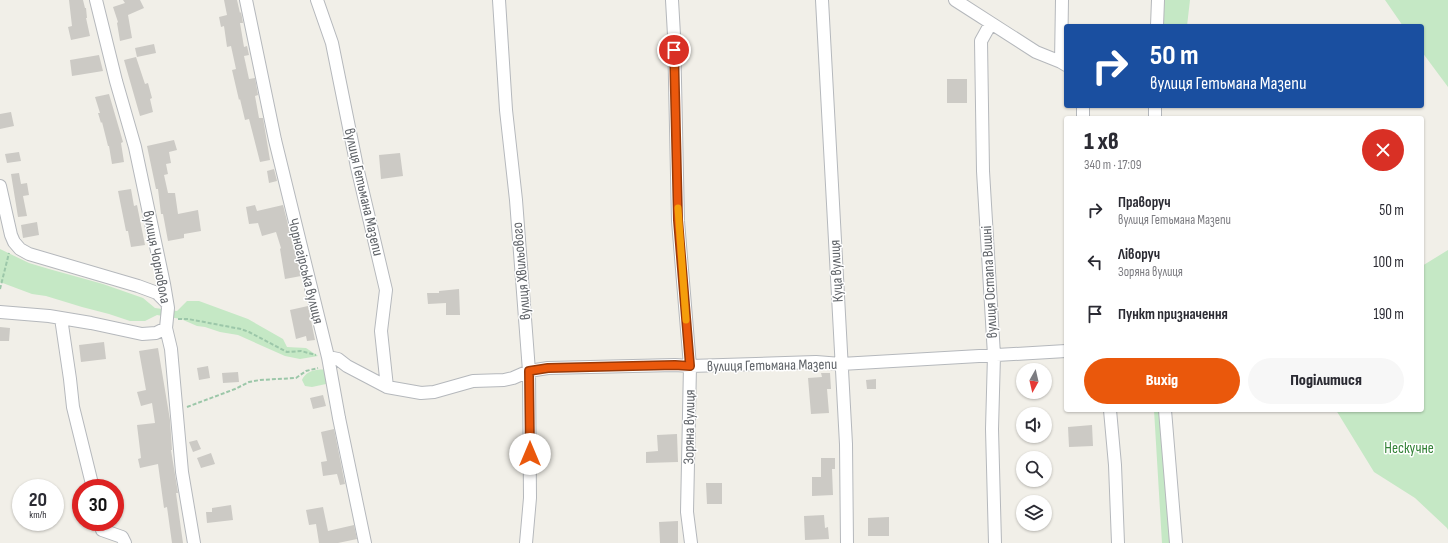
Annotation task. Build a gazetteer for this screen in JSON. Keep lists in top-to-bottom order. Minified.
{"streets":{"street":["вулиця Гетьмана Мазепи","вулиця Чорновола","Чорногірська вулиця","вулиця Хвильового","Куца вулиця","вулиця Остапа Вишні","Зоряна вулиця"]},"crossings":[["вулиця Гетьмана Мазепи","Чорногірська вулиця"],["вулиця Гетьмана Мазепи","вулиця Хвильового"],["вулиця Гетьмана Мазепи","Куца вулиця"],["вулиця Гетьмана Мазепи","вулиця Остапа Вишні"],["вулиця Гетьмана Мазепи","Зоряна вулиця"]],"parks":["Нескучне"],"north":"bottom","page":{"turn":["50 m","вулиця Гетьмана Мазепи"],"heading":["1 хв","340 m · 17:09"],"list":[{"name":"Праворуч","note":"вулиця Гетьмана Мазепи","value":"50 m"},{"name":"Ліворуч","note":"Зоряна вулиця","value":"100 m"},{"name":"Пункт призначення","value":"190 m"}],"buttons":["Вихід","Поділитися"],"speed":"20 km/h","limit":"30"}}
